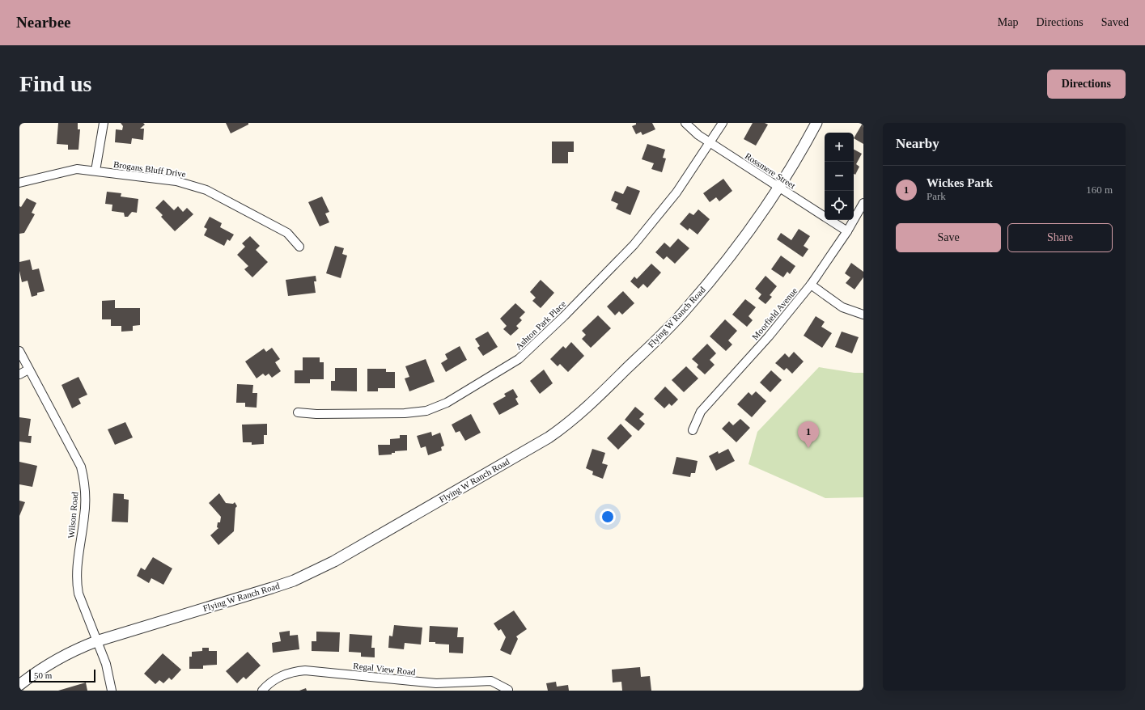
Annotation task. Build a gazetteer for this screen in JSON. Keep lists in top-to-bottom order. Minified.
{"streets":{"street":["Brogans Bluff Drive","Rossmere Street","Moorfield Avenue","Flying W Ranch Road","Ashton Park Place","Wilson Road","Regal View Road"]},"crossings":[["Rossmere Street","Moorfield Avenue"],["Rossmere Street","Flying W Ranch Road"],["Rossmere Street","Ashton Park Place"],["Flying W Ranch Road","Wilson Road"]],"scale_bar":"50 m","page":{"header":"Nearbee","nav":["Map","Directions","Saved"],"buttons":["Directions",["Save","Share"]],"title":"Find us","heading":"Nearby","map_buttons":["+","−"],"list":[{"mark":"1","name":"Wickes Park","note":"Park","value":"160 m"}],"pins":"1","scale":"50 m"}}
